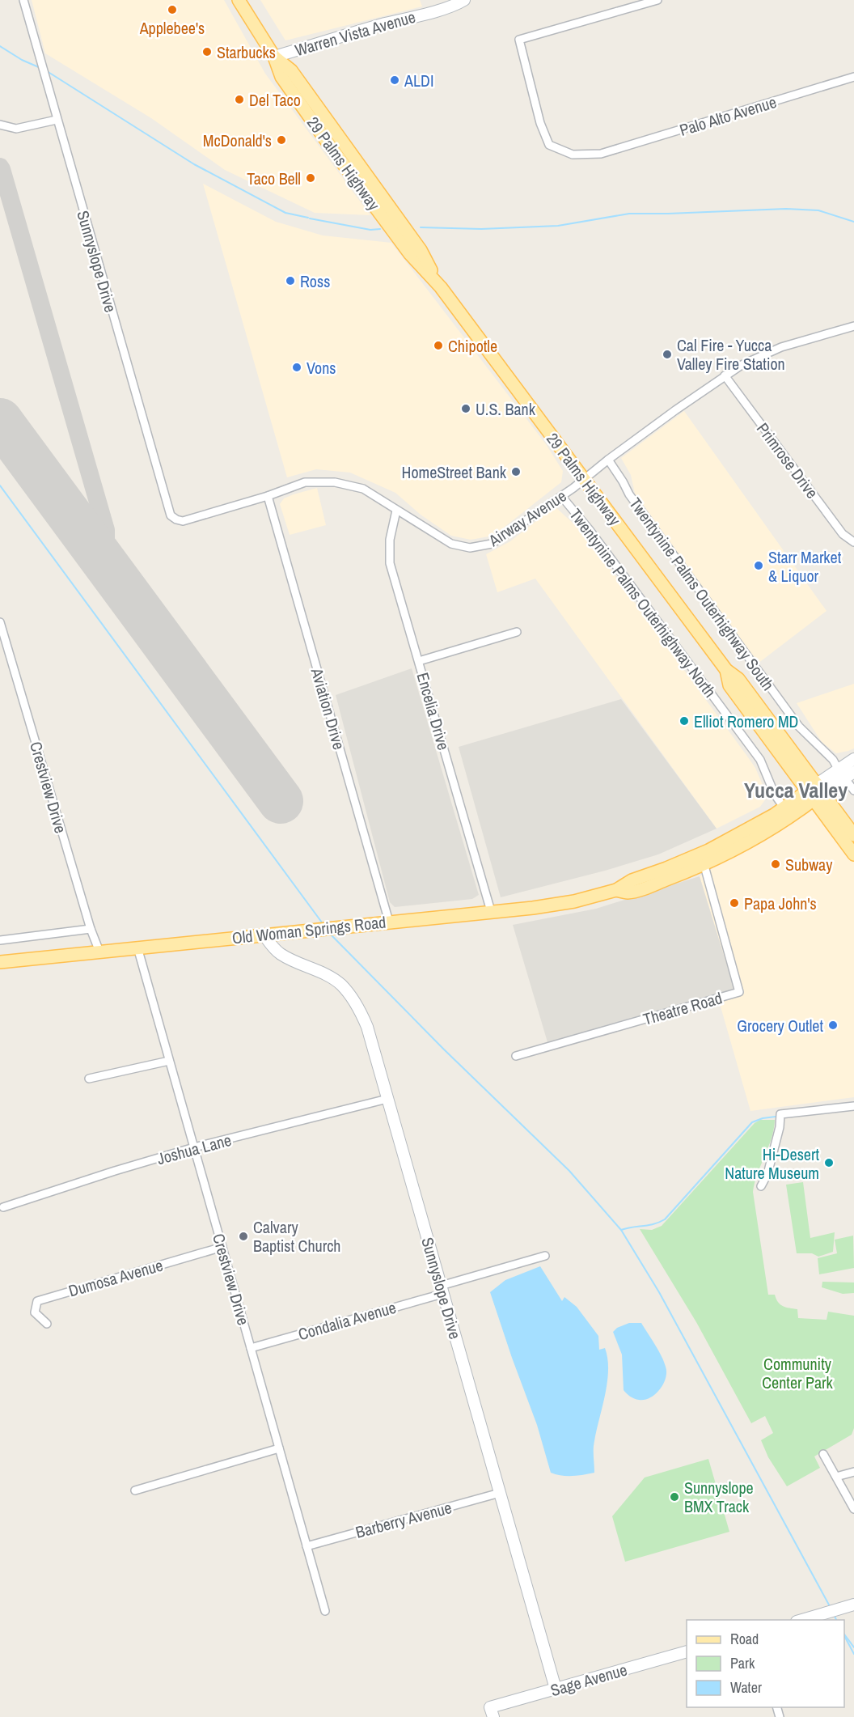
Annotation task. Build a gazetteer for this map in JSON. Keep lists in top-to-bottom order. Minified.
{"streets":{"main road":["29 Palms Highway","Old Woman Springs Road"],"street":["Warren Vista Avenue","Palo Alto Avenue","Sunnyslope Drive","Primrose Drive","Airway Avenue","Twentynine Palms Outerhighway South","Twentynine Palms Outerhighway North","Aviation Drive","Encelia Drive","Crestview Drive","Theatre Road","Joshua Lane","Dumosa Avenue","Condalia Avenue","Barberry Avenue","Sage Avenue"]},"crossings":[["Warren Vista Avenue","29 Palms Highway"],["29 Palms Highway","Airway Avenue"],["29 Palms Highway","Old Woman Springs Road"],["Sunnyslope Drive","Airway Avenue"],["Sunnyslope Drive","Old Woman Springs Road"],["Sunnyslope Drive","Joshua Lane"],["Sunnyslope Drive","Condalia Avenue"],["Sunnyslope Drive","Barberry Avenue"],["Sunnyslope Drive","Sage Avenue"],["Primrose Drive","Airway Avenue"],["Airway Avenue","Twentynine Palms Outerhighway South"],["Airway Avenue","Twentynine Palms Outerhighway North"],["Airway Avenue","Aviation Drive"],["Airway Avenue","Encelia Drive"],["Twentynine Palms Outerhighway North","Old Woman Springs Road"],["Aviation Drive","Old Woman Springs Road"],["Encelia Drive","Old Woman Springs Road"],["Crestview Drive","Old Woman Springs Road"],["Crestview Drive","Joshua Lane"],["Crestview Drive","Dumosa Avenue"],["Crestview Drive","Condalia Avenue"],["Crestview Drive","Barberry Avenue"],["Old Woman Springs Road","Theatre Road"]],"districts":["Yucca Valley"],"parks":["Community Center Park"],"places":["Applebee's","Starbucks","ALDI","Del Taco","McDonald's","Taco Bell","Ross","Chipotle","Cal Fire - Yucca Valley Fire Station","Vons","U.S. Bank","HomeStreet Bank","Starr Market & Liquor","Elliot Romero MD","Subway","Papa John's","Grocery Outlet","Hi-Desert Nature Museum","Calvary Baptist Church","Sunnyslope BMX Track"],"legend":["Road","Park","Water"]}
